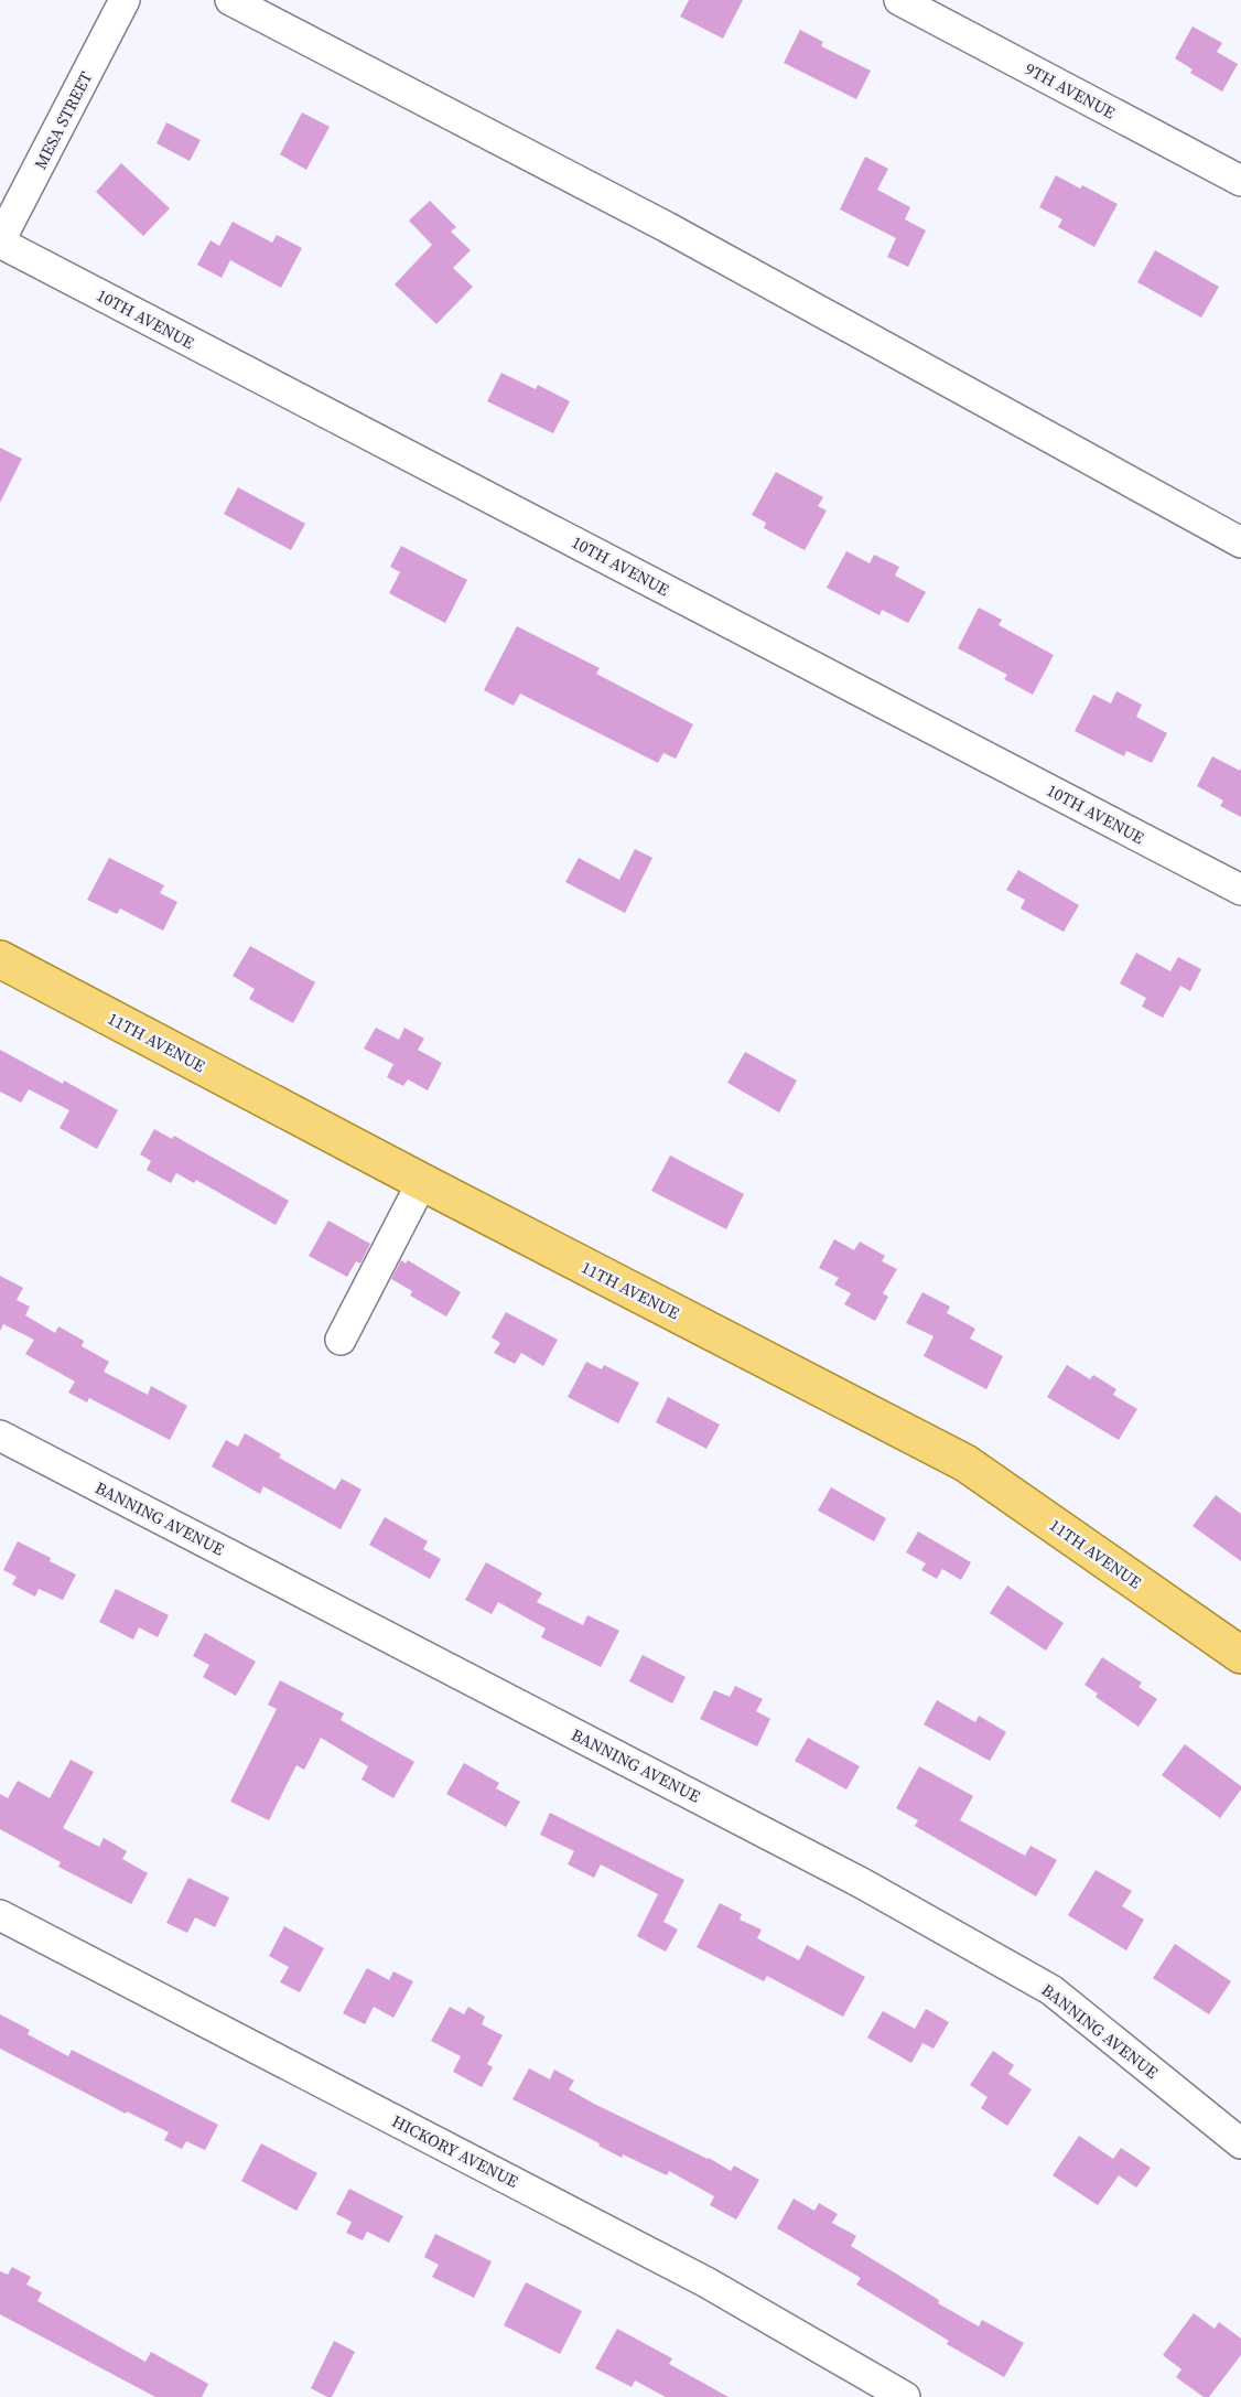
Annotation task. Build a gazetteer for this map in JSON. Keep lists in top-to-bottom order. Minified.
{"streets":{"main road":["11TH AVENUE"],"street":["9TH AVENUE","MESA STREET","10TH AVENUE","BANNING AVENUE","HICKORY AVENUE"]},"crossings":[["MESA STREET","10TH AVENUE"]]}
